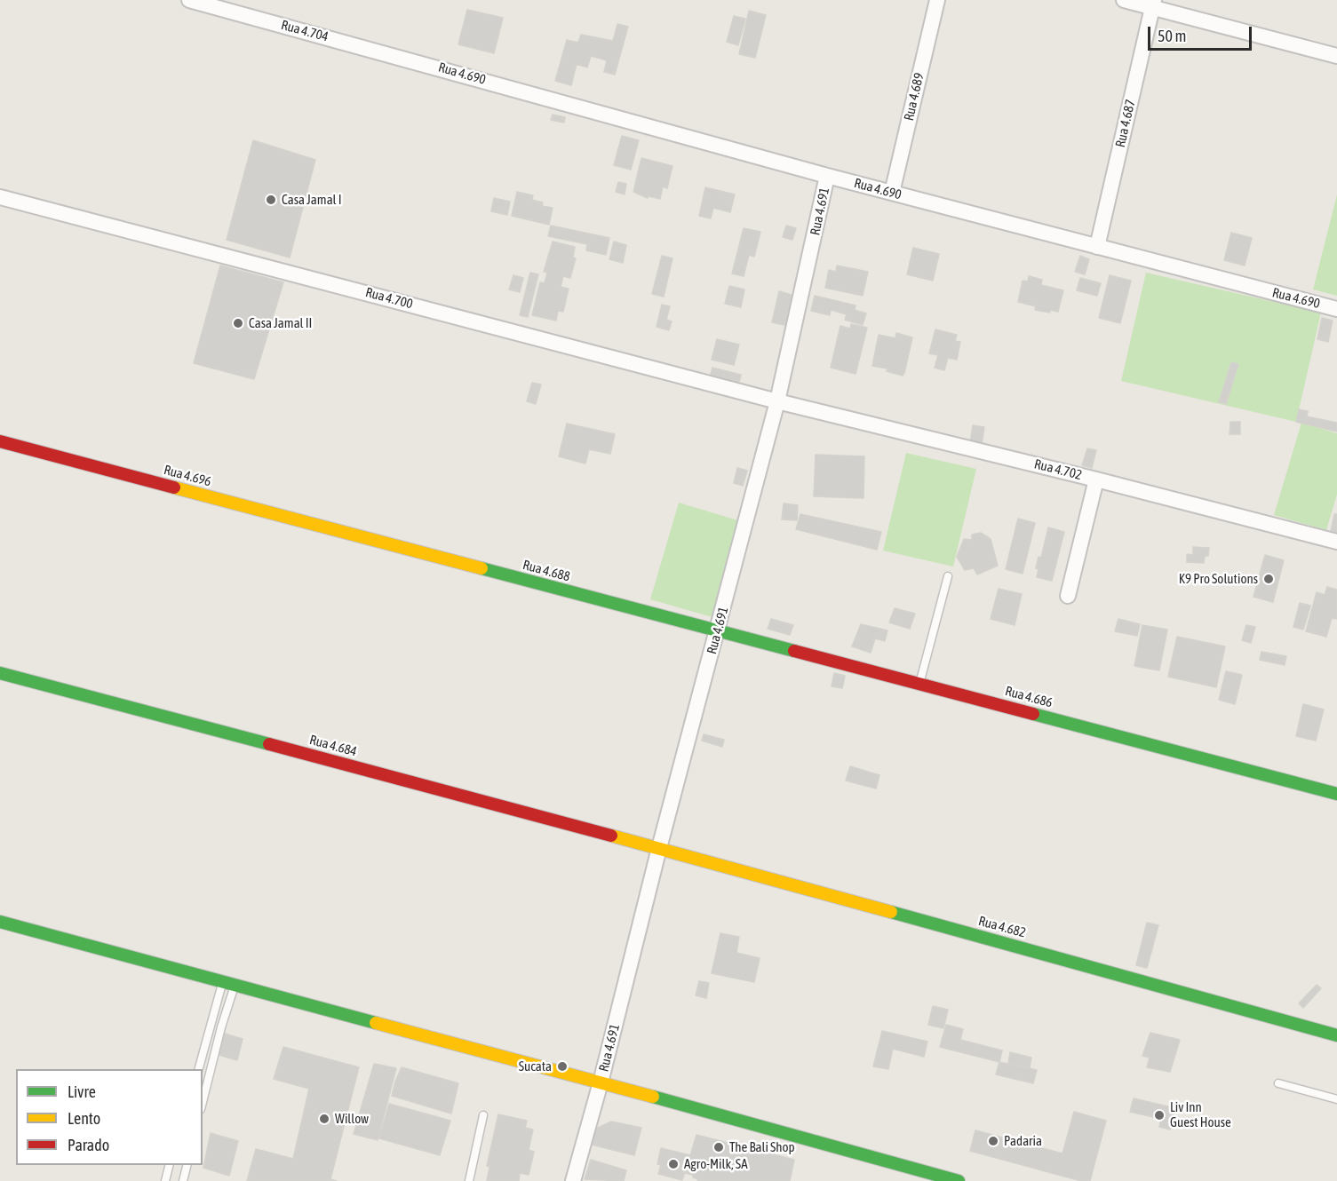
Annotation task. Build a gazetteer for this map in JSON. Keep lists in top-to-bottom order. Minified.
{"streets":{"street":["Rua 4.704","Rua 4.690","Rua 4.689","Rua 4.687","Rua 4.691","Rua 4.700","Rua 4.702","Rua 4.696","Rua 4.688","Rua 4.686","Rua 4.684","Rua 4.682"]},"crossings":[["Rua 4.704","Rua 4.690"],["Rua 4.690","Rua 4.689"],["Rua 4.690","Rua 4.687"],["Rua 4.690","Rua 4.691"],["Rua 4.691","Rua 4.700"],["Rua 4.691","Rua 4.702"],["Rua 4.691","Rua 4.688"],["Rua 4.691","Rua 4.686"],["Rua 4.691","Rua 4.684"],["Rua 4.691","Rua 4.682"],["Rua 4.700","Rua 4.702"],["Rua 4.696","Rua 4.688"],["Rua 4.688","Rua 4.686"],["Rua 4.684","Rua 4.682"]],"places":["Casa Jamal I","Casa Jamal II","K9 Pro Solutions","Sucata","Liv Inn Guest House","Willow","Padaria","The Bali Shop","Agro-Milk, SA"],"legend":["Livre","Lento","Parado"],"scale_bar":"50 m"}
